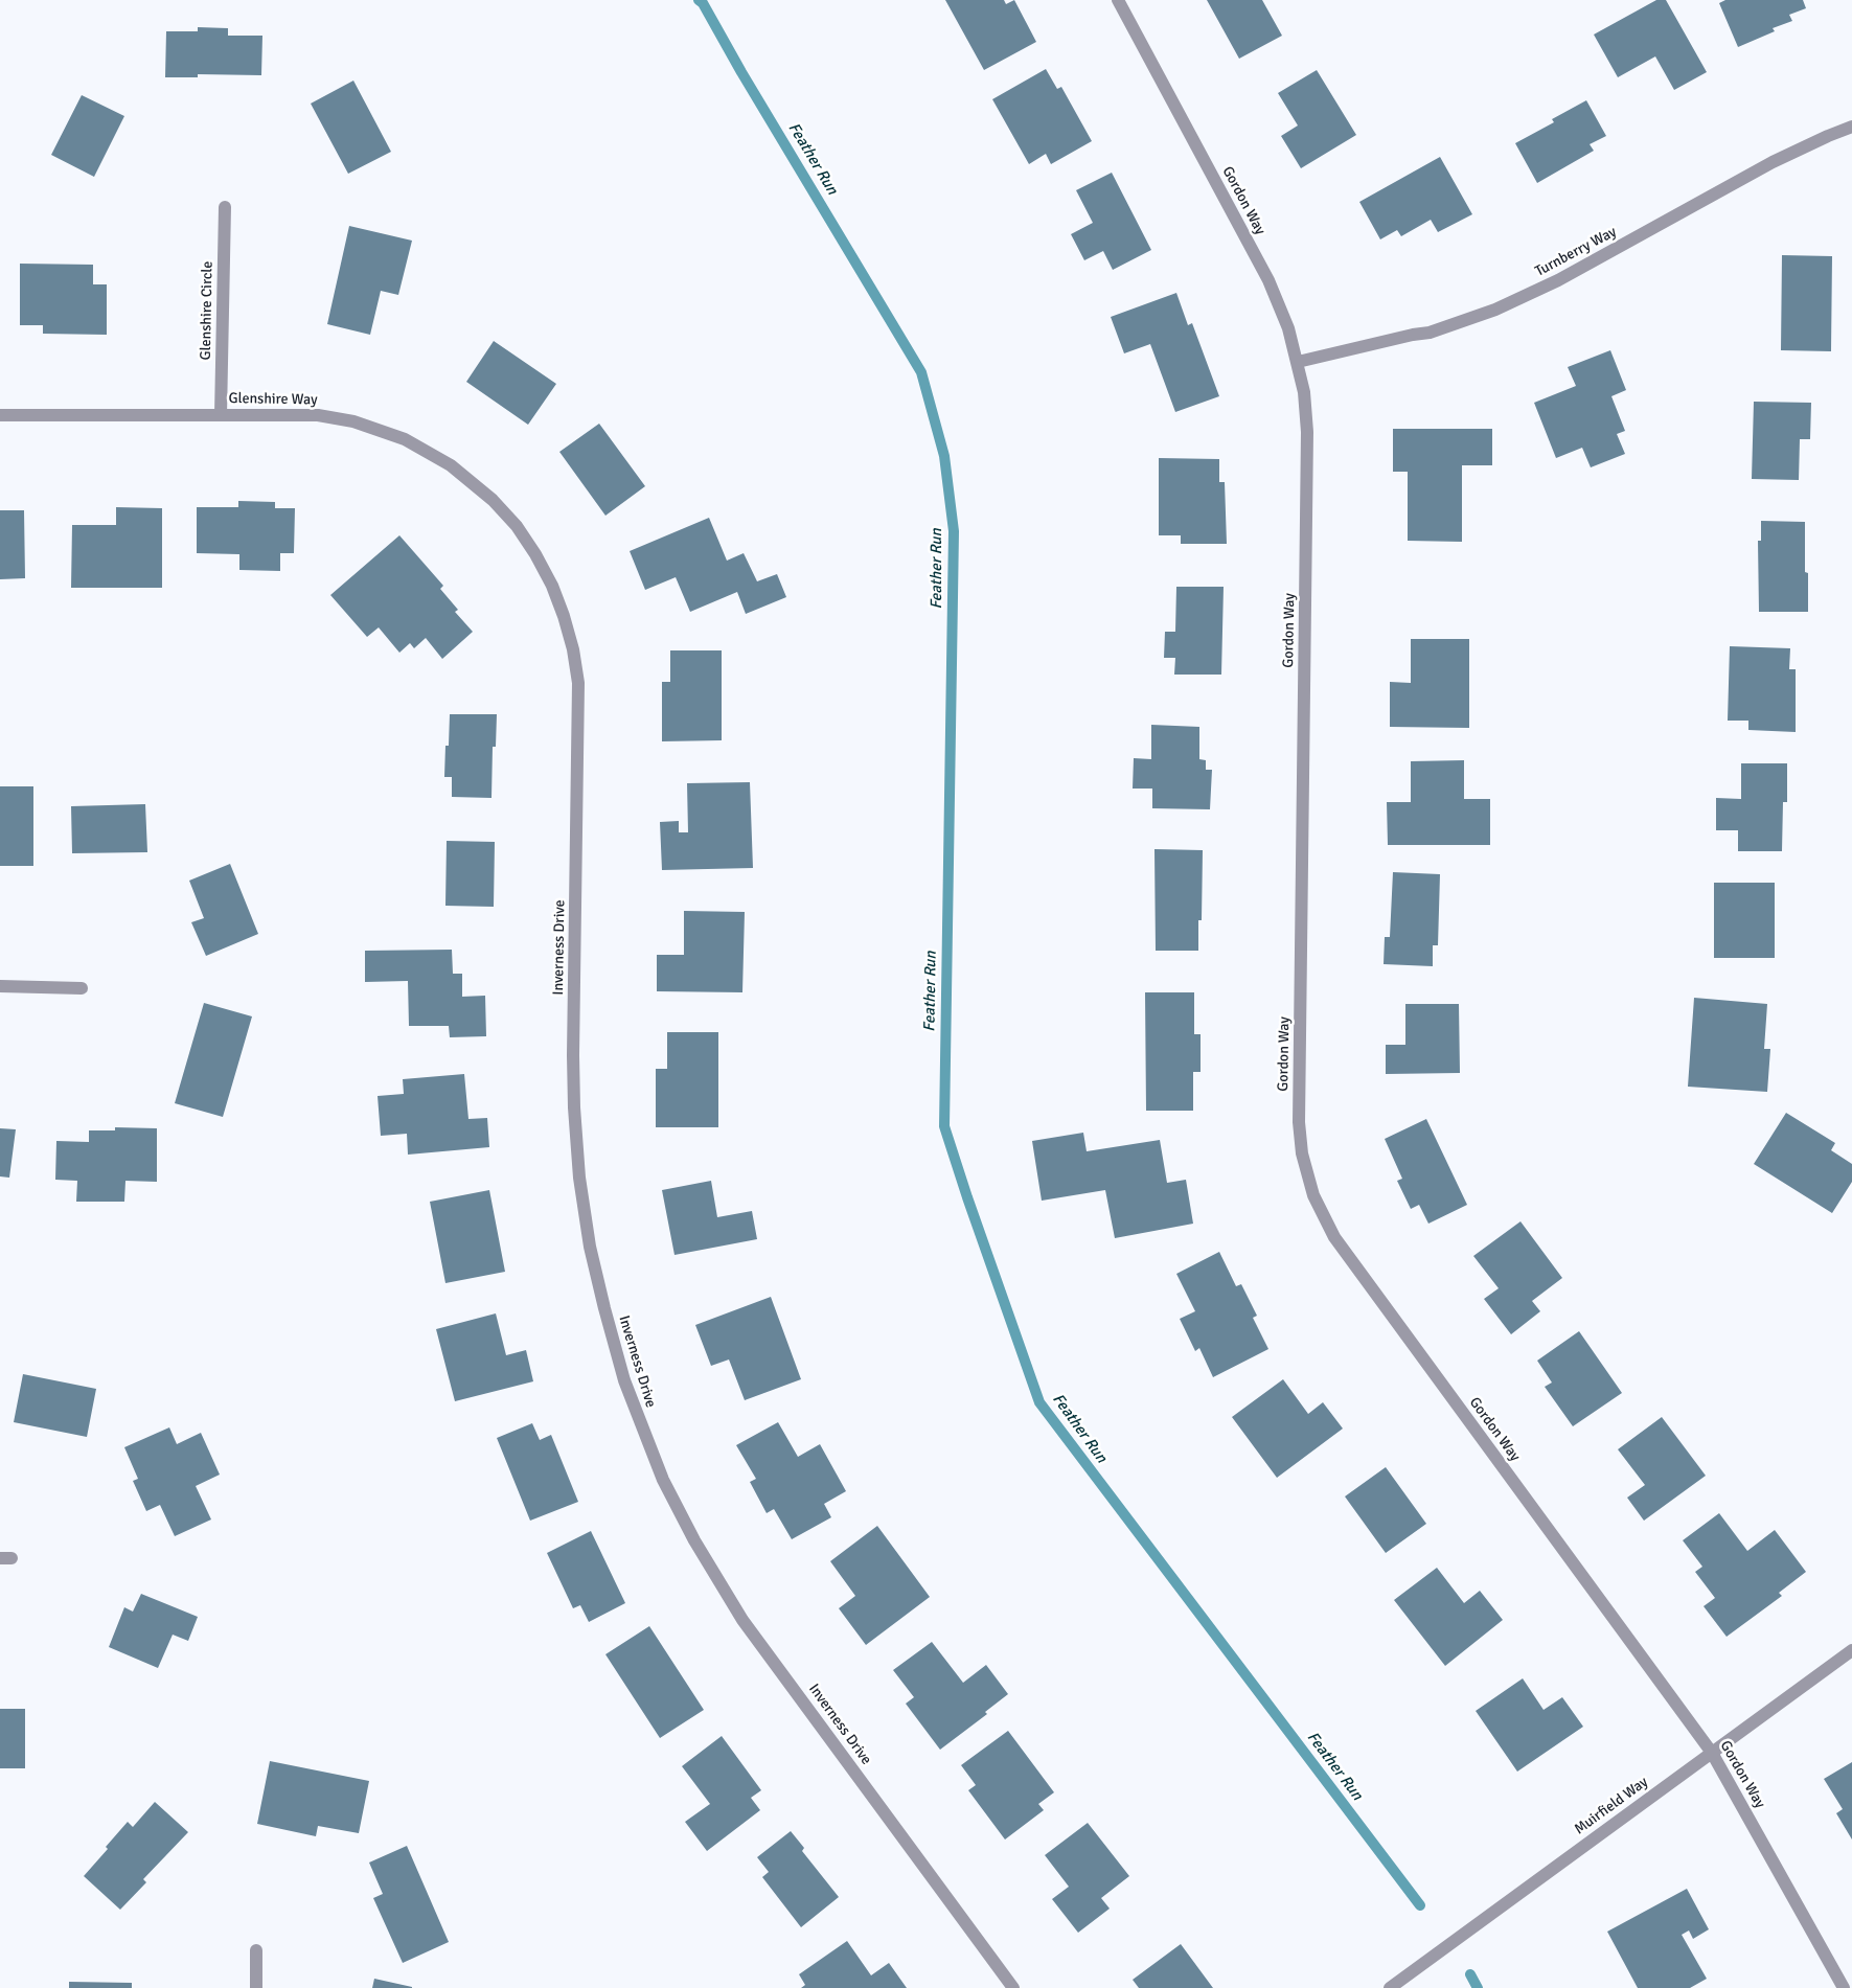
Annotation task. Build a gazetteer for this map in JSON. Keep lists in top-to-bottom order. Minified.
{"streets":{"street":["Gordon Way","Turnberry Way","Glenshire Circle","Glenshire Way","Inverness Drive","Muirfield Way"]},"crossings":[["Gordon Way","Turnberry Way"],["Gordon Way","Muirfield Way"],["Glenshire Circle","Glenshire Way"],["Glenshire Way","Inverness Drive"]],"water":["Feather Run"]}
